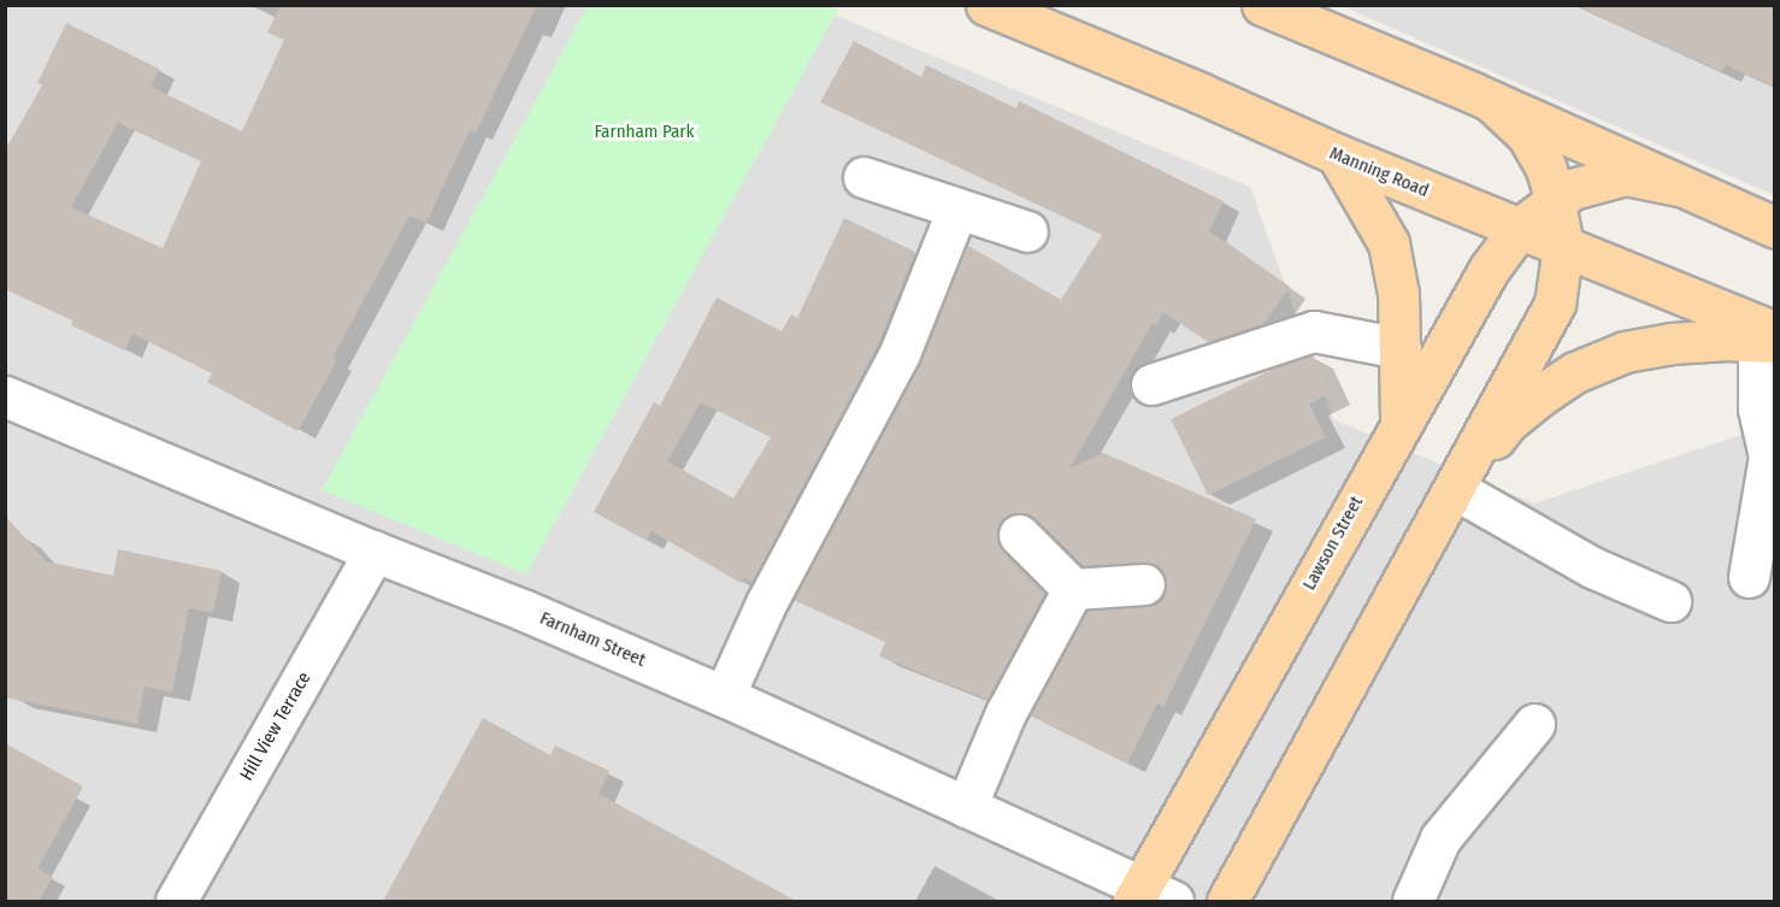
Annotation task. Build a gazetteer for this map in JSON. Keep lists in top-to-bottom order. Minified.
{"streets":{"main road":["Manning Road","Lawson Street"],"street":["Farnham Street","Hill View Terrace"]},"crossings":[["Manning Road","Lawson Street"],["Lawson Street","Farnham Street"],["Farnham Street","Hill View Terrace"]],"parks":["Farnham Park"]}
